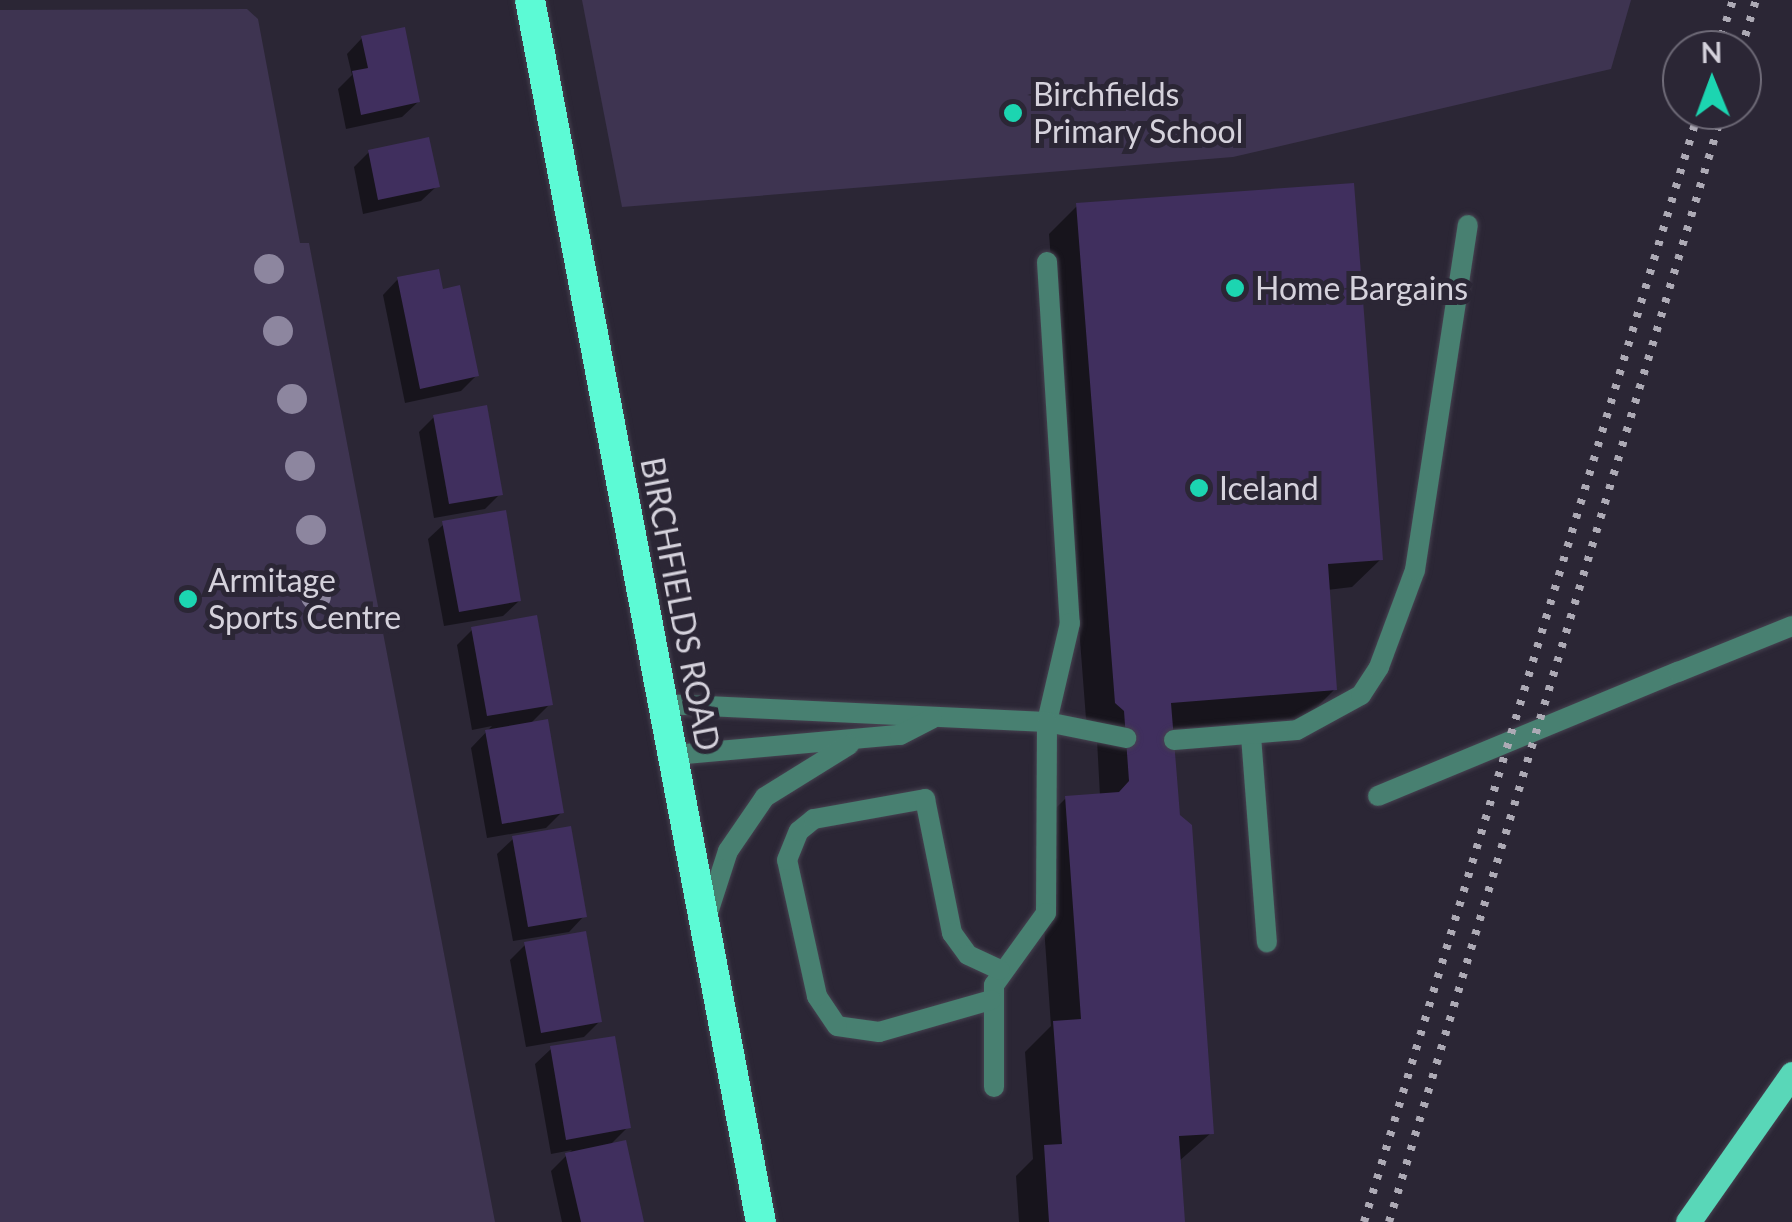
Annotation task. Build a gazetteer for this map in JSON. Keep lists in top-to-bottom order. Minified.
{"streets":{"highway":["BIRCHFIELDS ROAD"]},"places":["Birchfields Primary School","Home Bargains","Iceland","Armitage Sports Centre"],"north":"top"}
